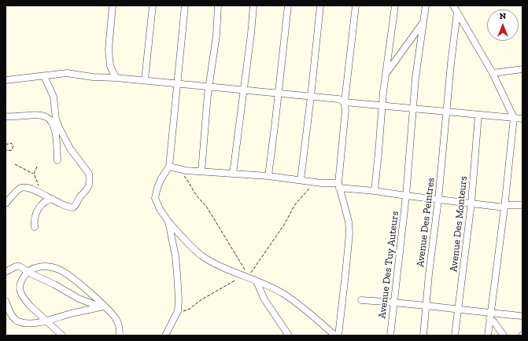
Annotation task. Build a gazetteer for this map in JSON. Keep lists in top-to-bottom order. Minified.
{"streets":{"street":["Avenue Des Peintres","Avenue Des Monteurs","Avenue Des Tuy Auteurs"]},"north":"top"}
